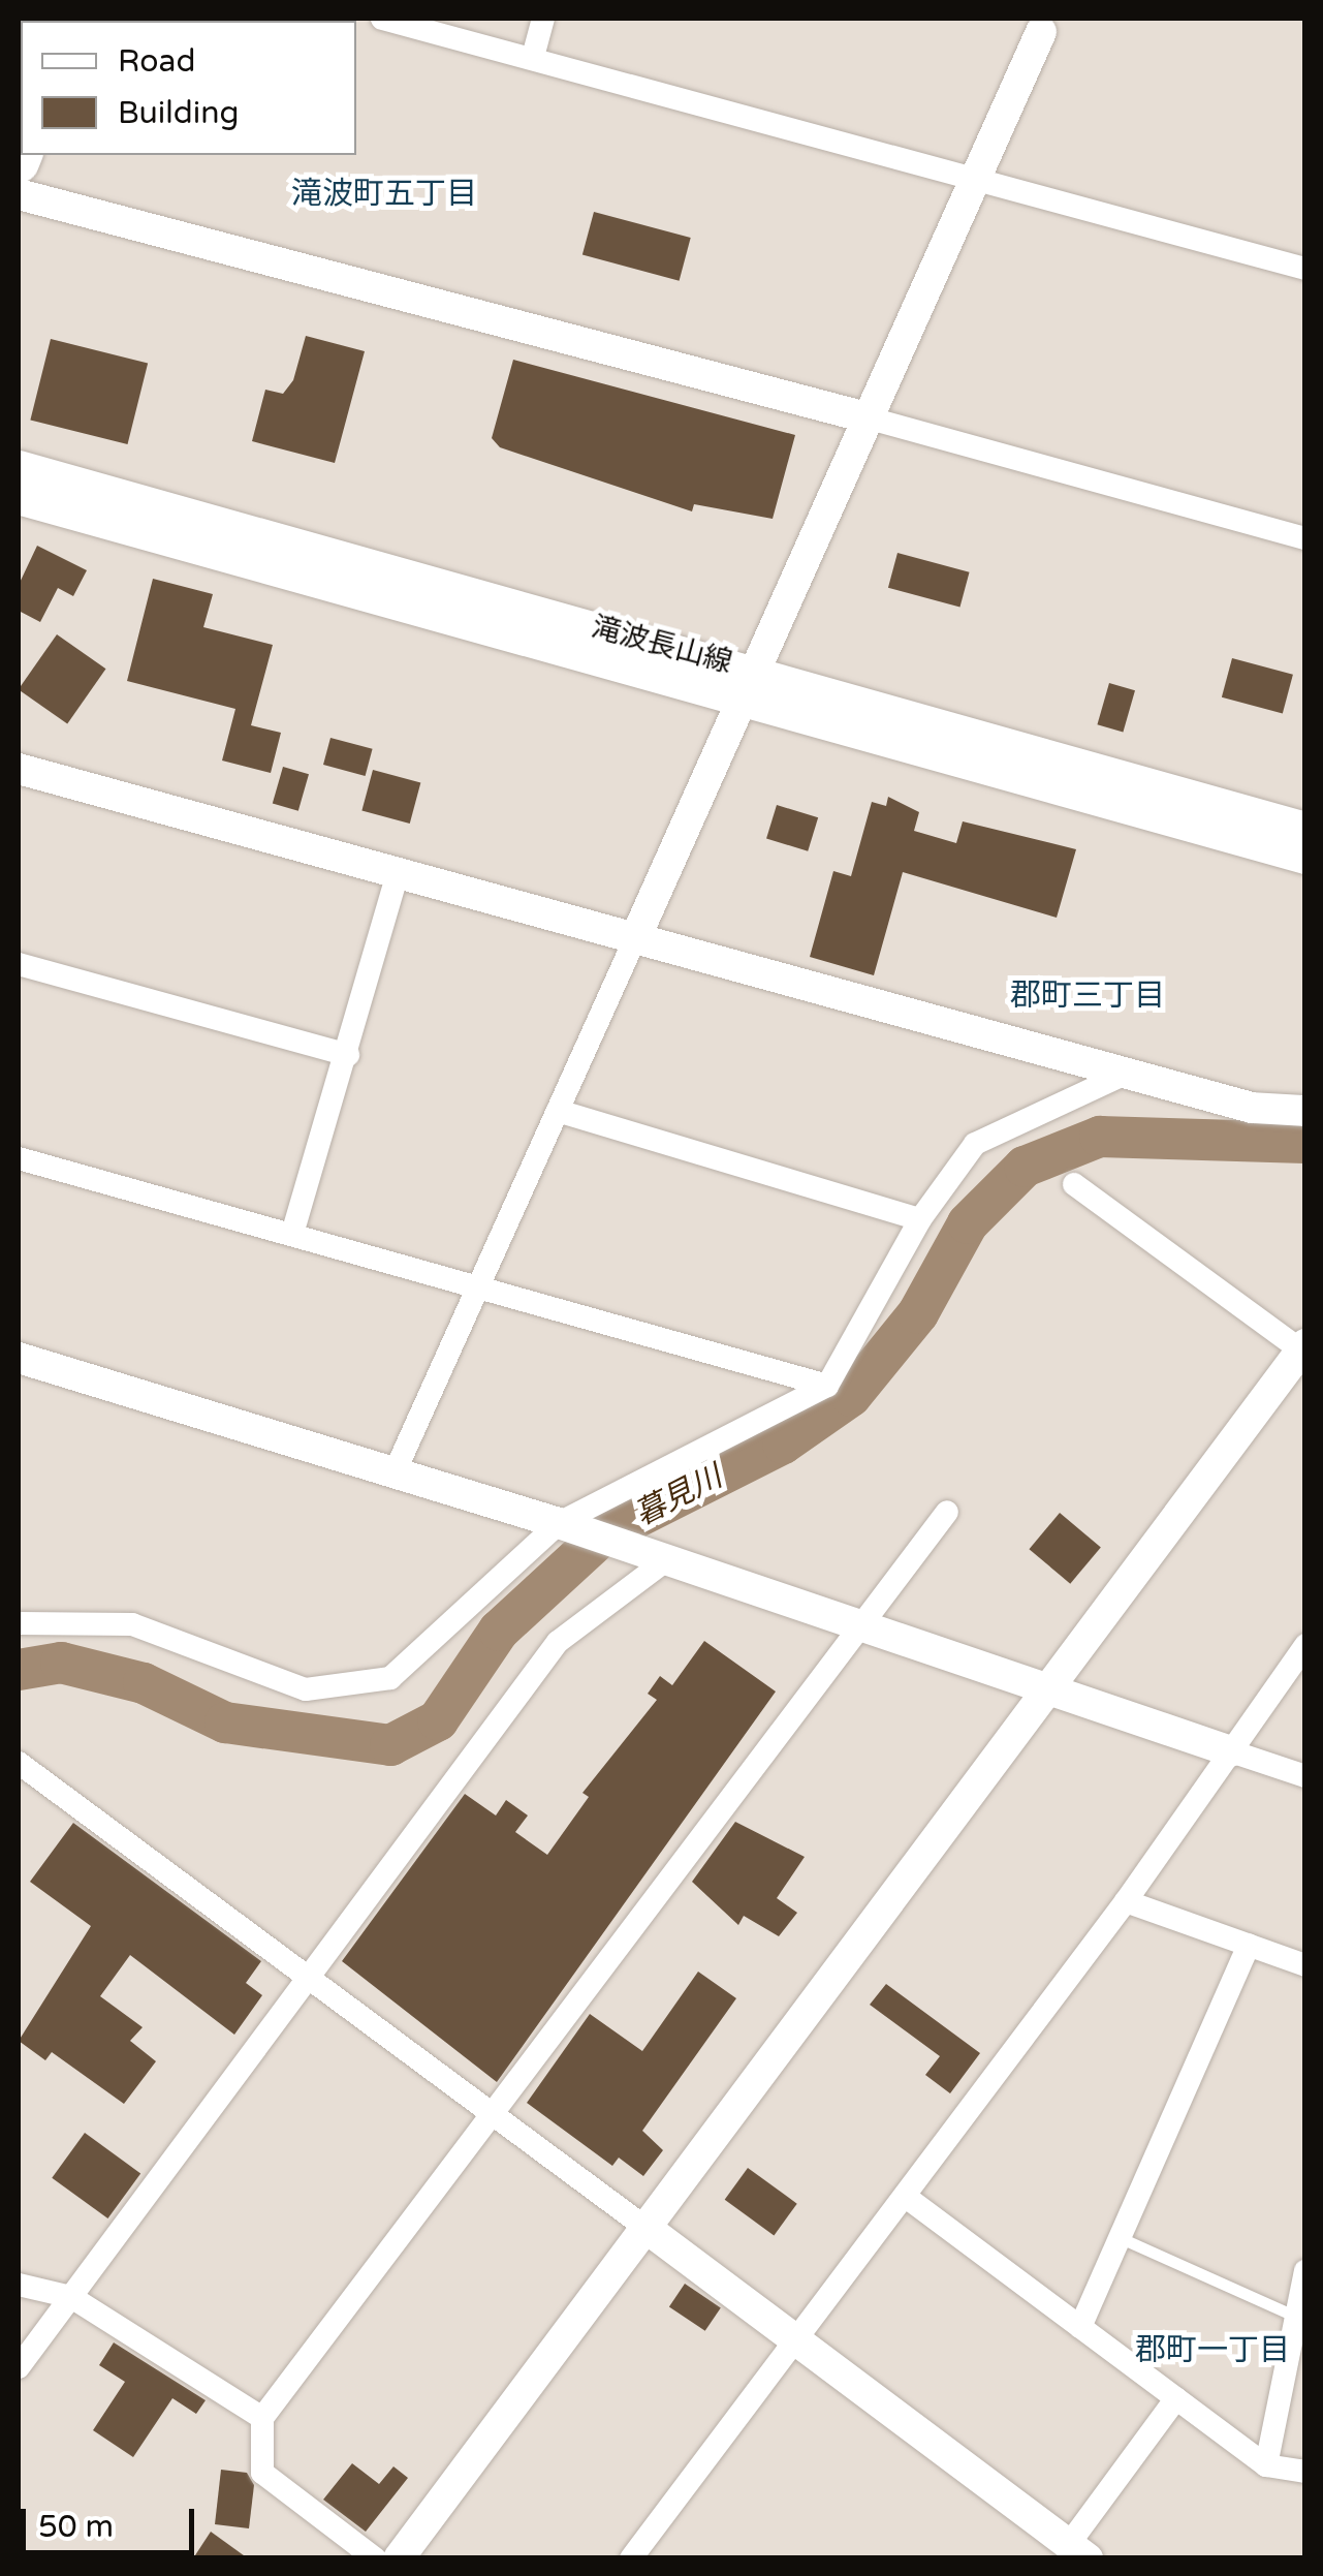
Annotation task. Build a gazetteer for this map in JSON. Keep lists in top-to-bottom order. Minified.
{"streets":{"main road":["滝波長山線"]},"districts":["滝波町五丁目","郡町三丁目","郡町一丁目"],"water":["暮見川"],"legend":["Road","Building"],"scale_bar":"50 m"}
